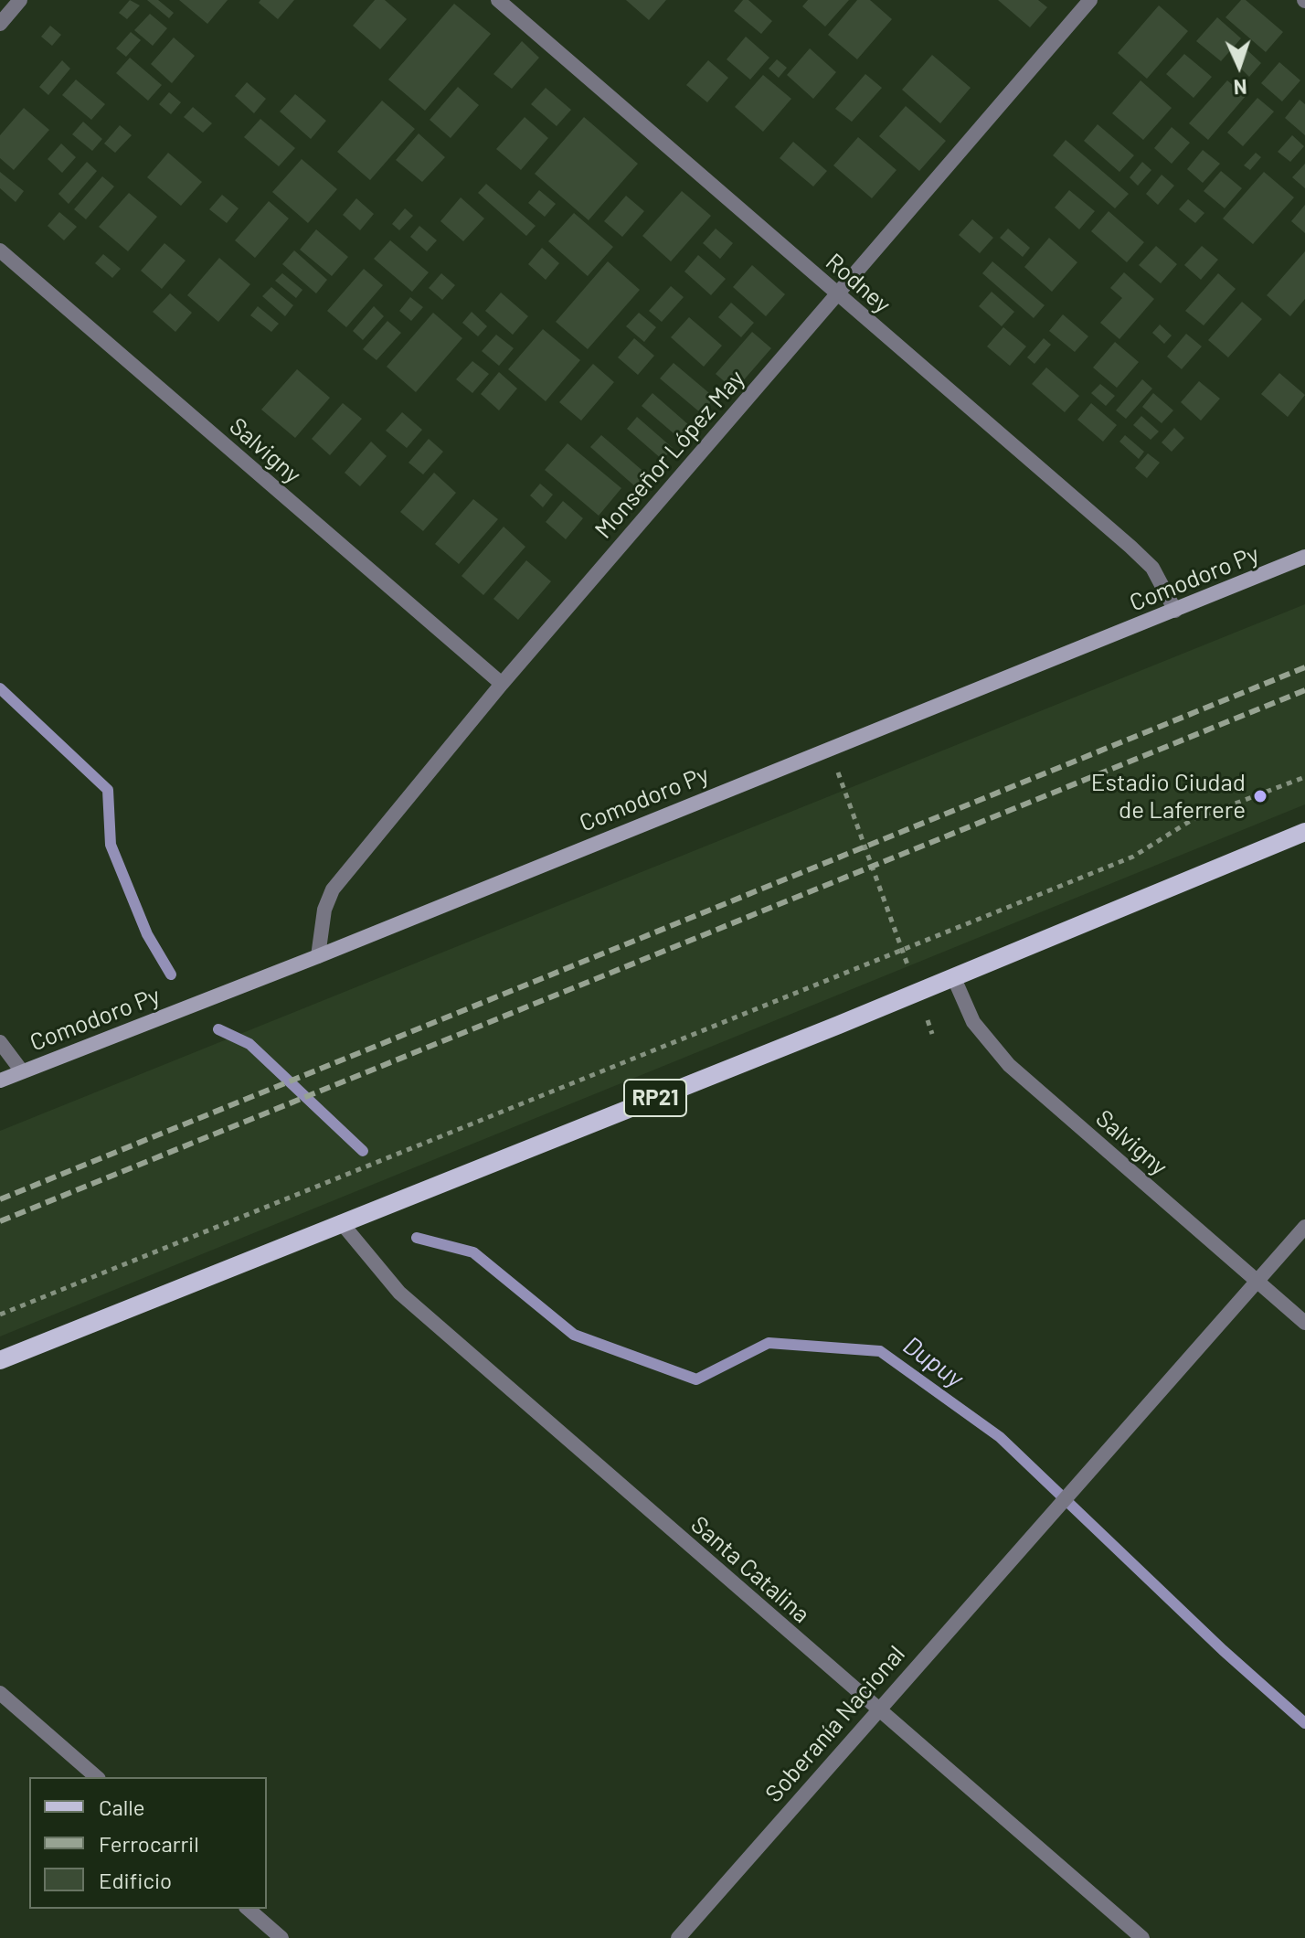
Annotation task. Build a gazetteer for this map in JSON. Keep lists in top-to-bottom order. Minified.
{"streets":{"main road":["Comodoro Py","RP21"],"street":["Rodney","Salvigny","Monseñor López May","Santa Catalina","Soberanía Nacional"]},"crossings":[["Rodney","Monseñor López May"],["Rodney","Comodoro Py"],["Salvigny","Monseñor López May"],["Salvigny","RP21"],["Salvigny","Soberanía Nacional"],["Monseñor López May","Comodoro Py"],["RP21","Santa Catalina"],["Santa Catalina","Soberanía Nacional"]],"water":["Dupuy"],"places":["Estadio Ciudad de Laferrere"],"legend":["Calle","Ferrocarril","Edificio"],"north":"bottom"}
